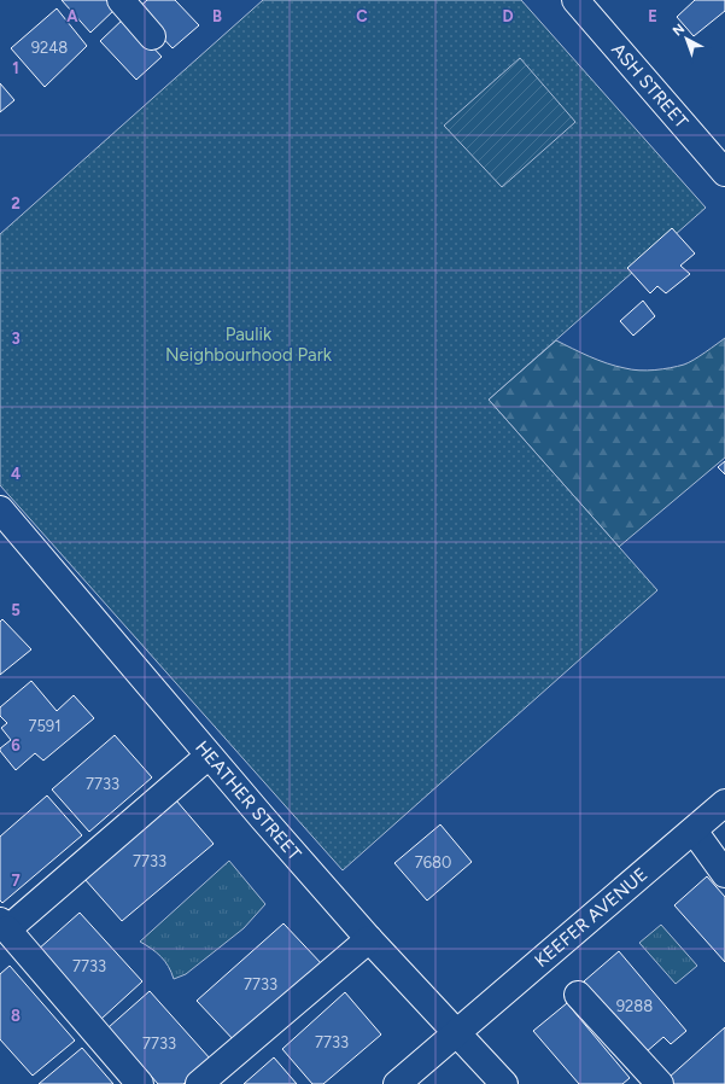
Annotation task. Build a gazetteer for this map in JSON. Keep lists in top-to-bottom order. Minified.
{"streets":{"street":["ASH STREET","HEATHER STREET","KEEFER AVENUE"]},"crossings":[["HEATHER STREET","KEEFER AVENUE"]],"parks":["Paulik Neighbourhood Park"],"house_numbers":["9248","7591","7733","7733","7680","7733","7733","9288","7733","7733"],"north":"top left","grid":{"columns":["A","B","C","D","E"],"rows":["1","2","3","4","5","6","7","8"]}}
